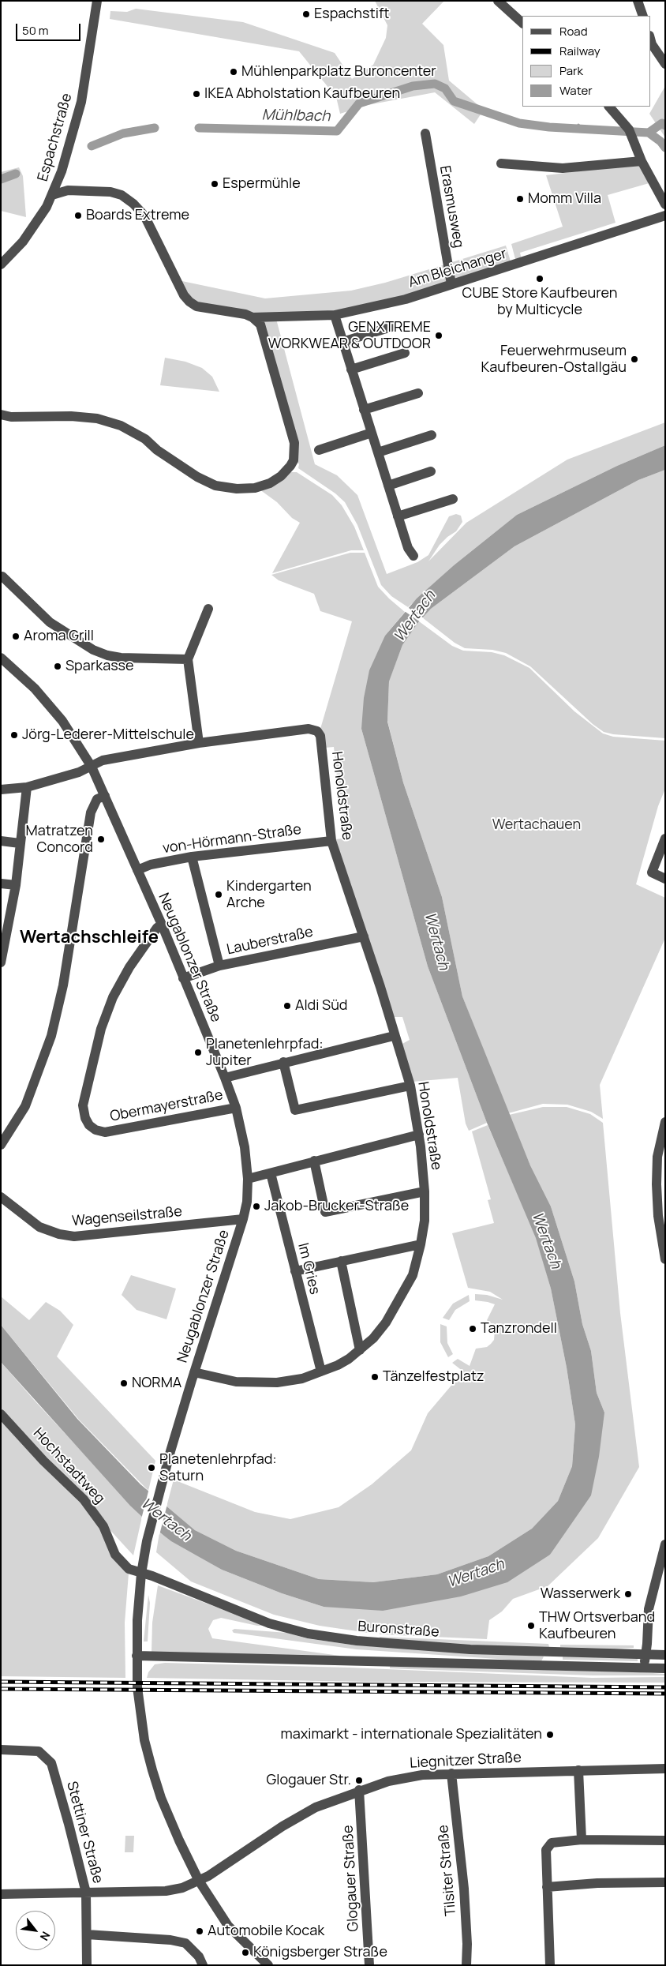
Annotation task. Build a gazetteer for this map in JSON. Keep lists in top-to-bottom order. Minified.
{"streets":{"street":["Espachstraße","Erasmusweg","Am Bleichanger","Honoldstraße","von-Hörmann-Straße","Lauberstraße","Neugablonzer Straße","Obermayerstraße","Wagenseilstraße","Im Gries","Hochstadtweg","Buronstraße","Liegnitzer Straße","Stettiner Straße","Tilsiter Straße","Glogauer Straße"]},"crossings":[["Espachstraße","Am Bleichanger"],["Erasmusweg","Am Bleichanger"],["Honoldstraße","von-Hörmann-Straße"],["Honoldstraße","Lauberstraße"],["Honoldstraße","Neugablonzer Straße"],["Honoldstraße","Im Gries"],["von-Hörmann-Straße","Neugablonzer Straße"],["Lauberstraße","Neugablonzer Straße"],["Neugablonzer Straße","Obermayerstraße"],["Neugablonzer Straße","Wagenseilstraße"],["Neugablonzer Straße","Hochstadtweg"],["Neugablonzer Straße","Buronstraße"],["Neugablonzer Straße","Liegnitzer Straße"],["Hochstadtweg","Buronstraße"],["Liegnitzer Straße","Tilsiter Straße"],["Liegnitzer Straße","Glogauer Straße"]],"districts":["Wertachschleife"],"water":["Mühlbach","Wertach"],"parks":["Wertachauen"],"places":["Espachstift","Mühlenparkplatz Buroncenter","IKEA Abholstation Kaufbeuren","Espermühle","Momm Villa","Boards Extreme","CUBE Store Kaufbeuren by Multicycle","GENXTREME WORKWEAR & OUTDOOR","Feuerwehrmuseum Kaufbeuren-Ostallgäu","Aroma Grill","Sparkasse","Jörg-Lederer-Mittelschule","Matratzen Concord","Kindergarten Arche","Aldi Süd","Planetenlehrpfad: Jupiter","Jakob-Brucker-Straße","Tanzrondell","Tänzelfestplatz","NORMA","Planetenlehrpfad: Saturn","Wasserwerk","THW Ortsverband Kaufbeuren","maximarkt - internationale Spezialitäten","Glogauer Str.","Automobile Kocak","Königsberger Straße"],"legend":["Road","Railway","Park","Water"],"scale_bar":"50 m","north":"bottom right"}
